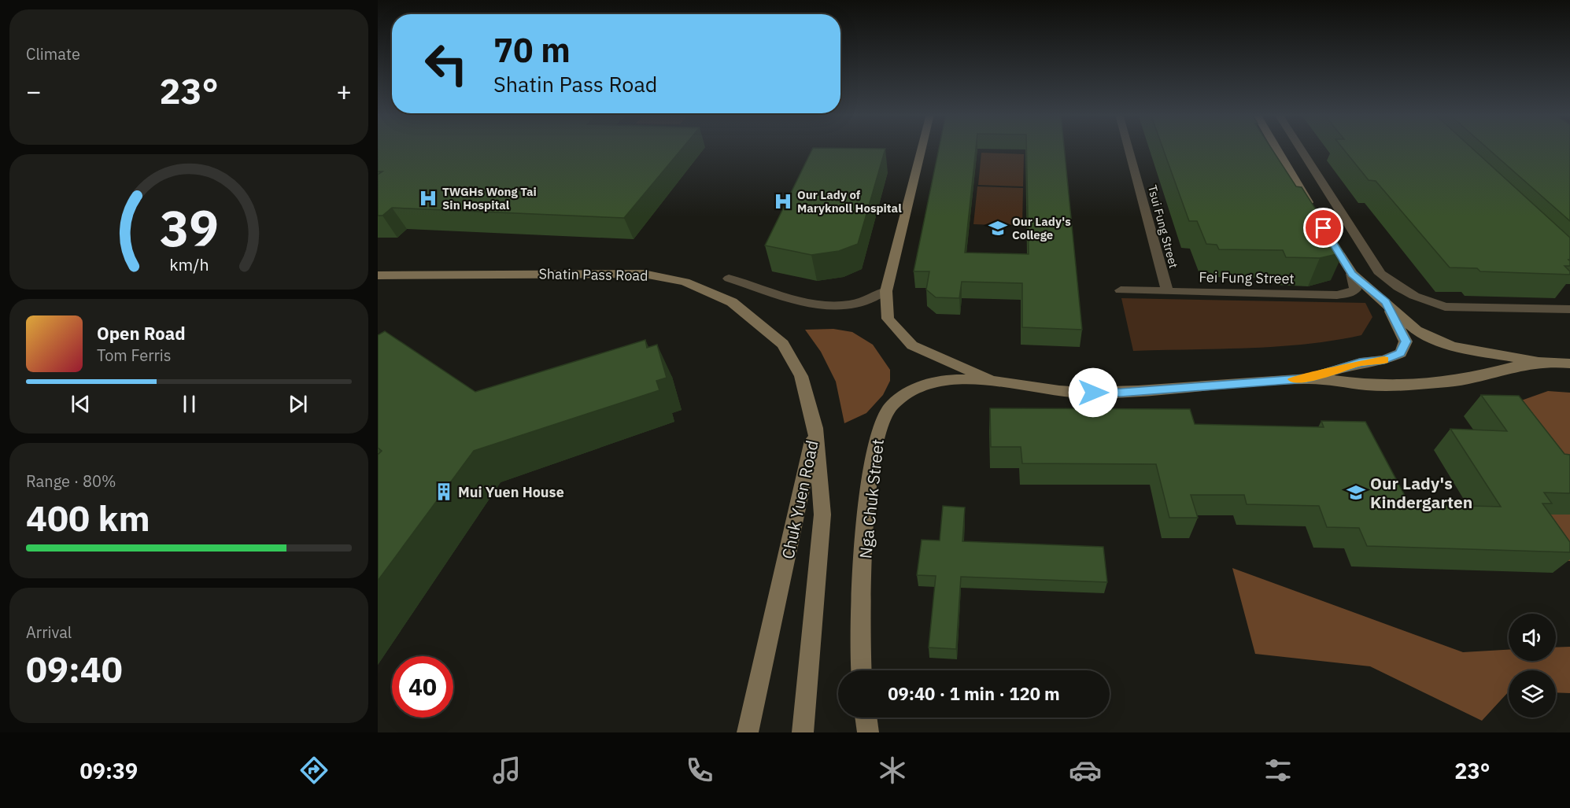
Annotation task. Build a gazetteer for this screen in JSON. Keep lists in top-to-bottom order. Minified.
{"streets":{"street":["Tsui Fung Street","Shatin Pass Road","Fei Fung Street","Nga Chuk Street","Chuk Yuen Road"]},"crossings":[["Tsui Fung Street","Fei Fung Street"],["Shatin Pass Road","Chuk Yuen Road"]],"places":{"hospital":["TWGHs Wong Tai Sin Hospital","Our Lady of Maryknoll Hospital"],"school or university":["Our Lady's College","Our Lady's Kindergarten"],"building":["Mui Yuen House"]},"page":{"tile":["Climate",["Range · 80%","400 km"],["Arrival","09:40"]],"turn":["70 m","Shatin Pass Road"],"heat":["−","23°","+"],"song":["Open Road","Tom Ferris"],"limit":"40","trip":"09:40 · 1 min · 120 m","tabs":["09:39","23°"],"gauge":["39","km/h"]}}
